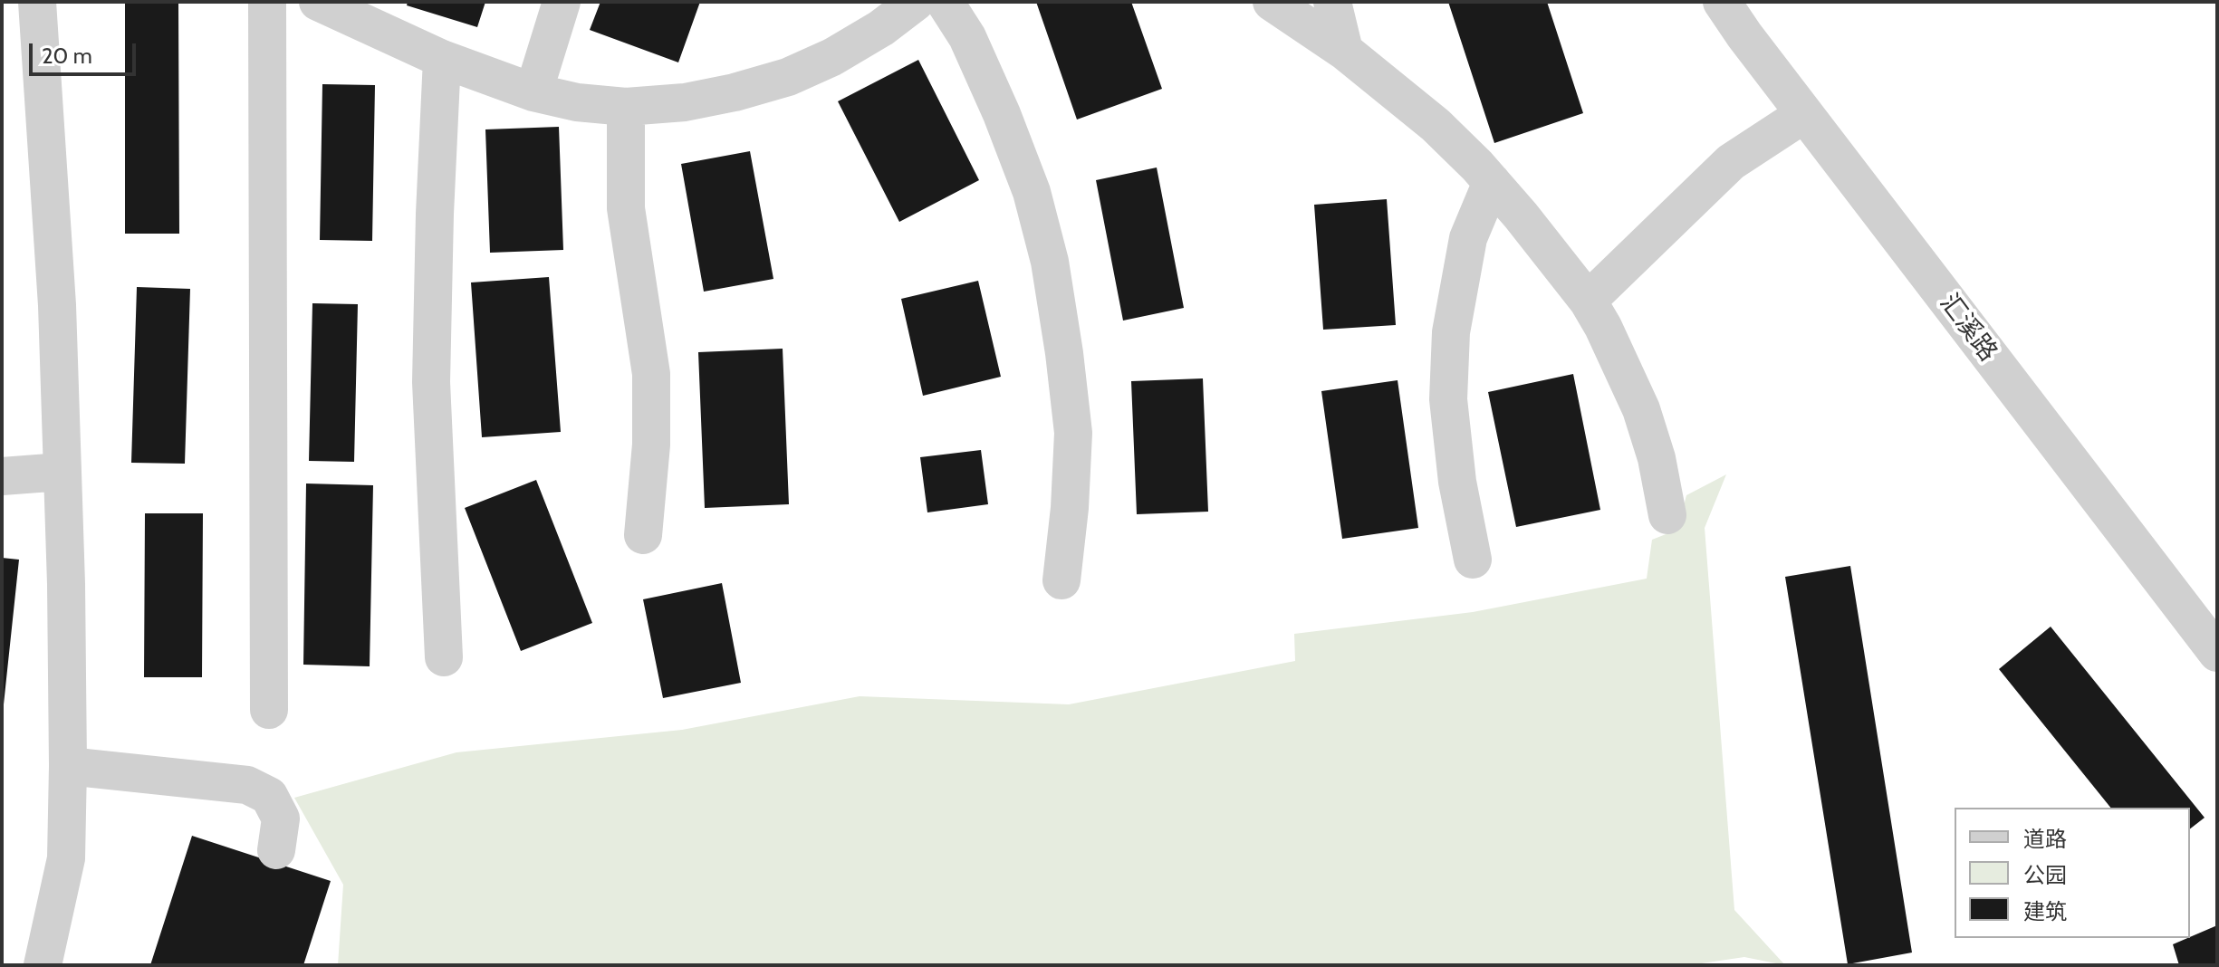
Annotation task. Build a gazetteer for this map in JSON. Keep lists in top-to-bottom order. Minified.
{"streets":{"street":["汇溪路"]},"legend":["道路","公园","建筑"],"scale_bar":"20 m"}
